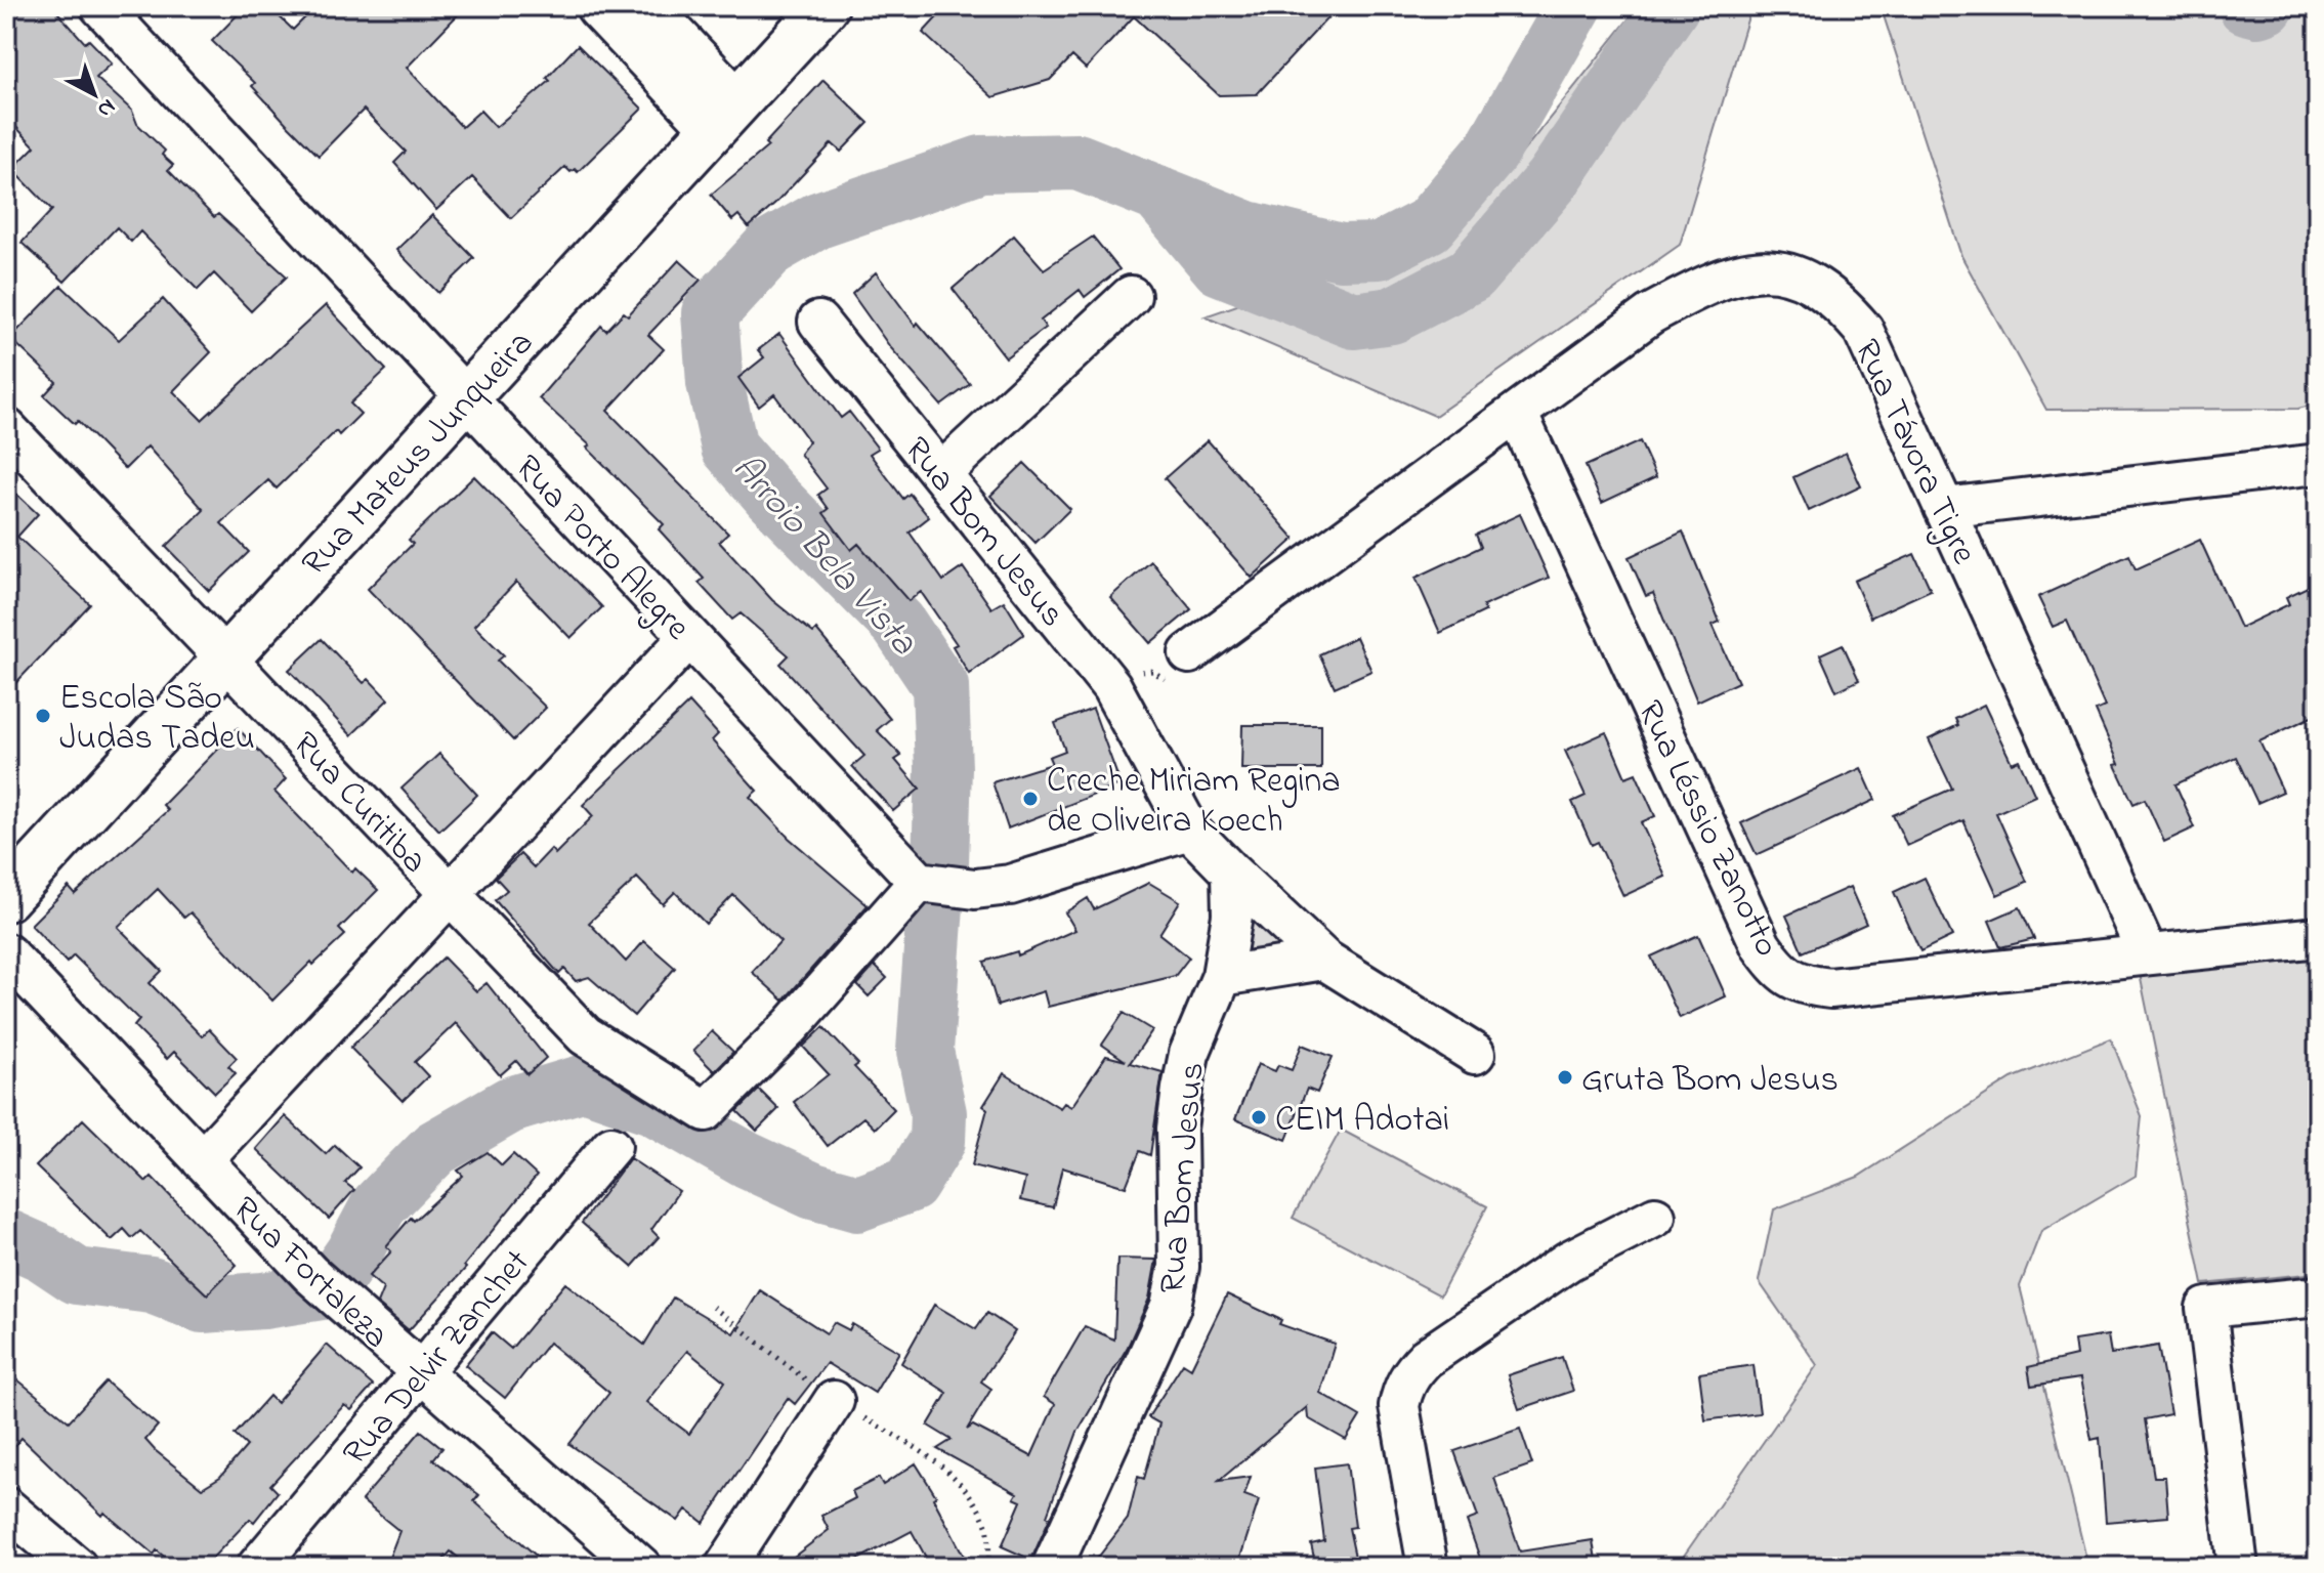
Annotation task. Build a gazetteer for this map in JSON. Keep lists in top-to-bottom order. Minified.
{"streets":{"main road":["Rua Mateus Junqueira"],"street":["Rua Távora Tigre","Rua Bom Jesus","Rua Porto Alegre","Rua Curitiba","Rua Léssio Zanotto","Rua Fortaleza","Rua Delvir Zanchet"]},"crossings":[["Rua Távora Tigre","Rua Léssio Zanotto"],["Rua Mateus Junqueira","Rua Porto Alegre"],["Rua Mateus Junqueira","Rua Curitiba"],["Rua Porto Alegre","Rua Curitiba"],["Rua Fortaleza","Rua Delvir Zanchet"]],"water":["Arroio Bela Vista"],"places":["Escola São Judas Tadeu","Creche Miriam Regina de Oliveira Koech","Gruta Bom Jesus","CEIM Adotai"],"north":"bottom right"}
